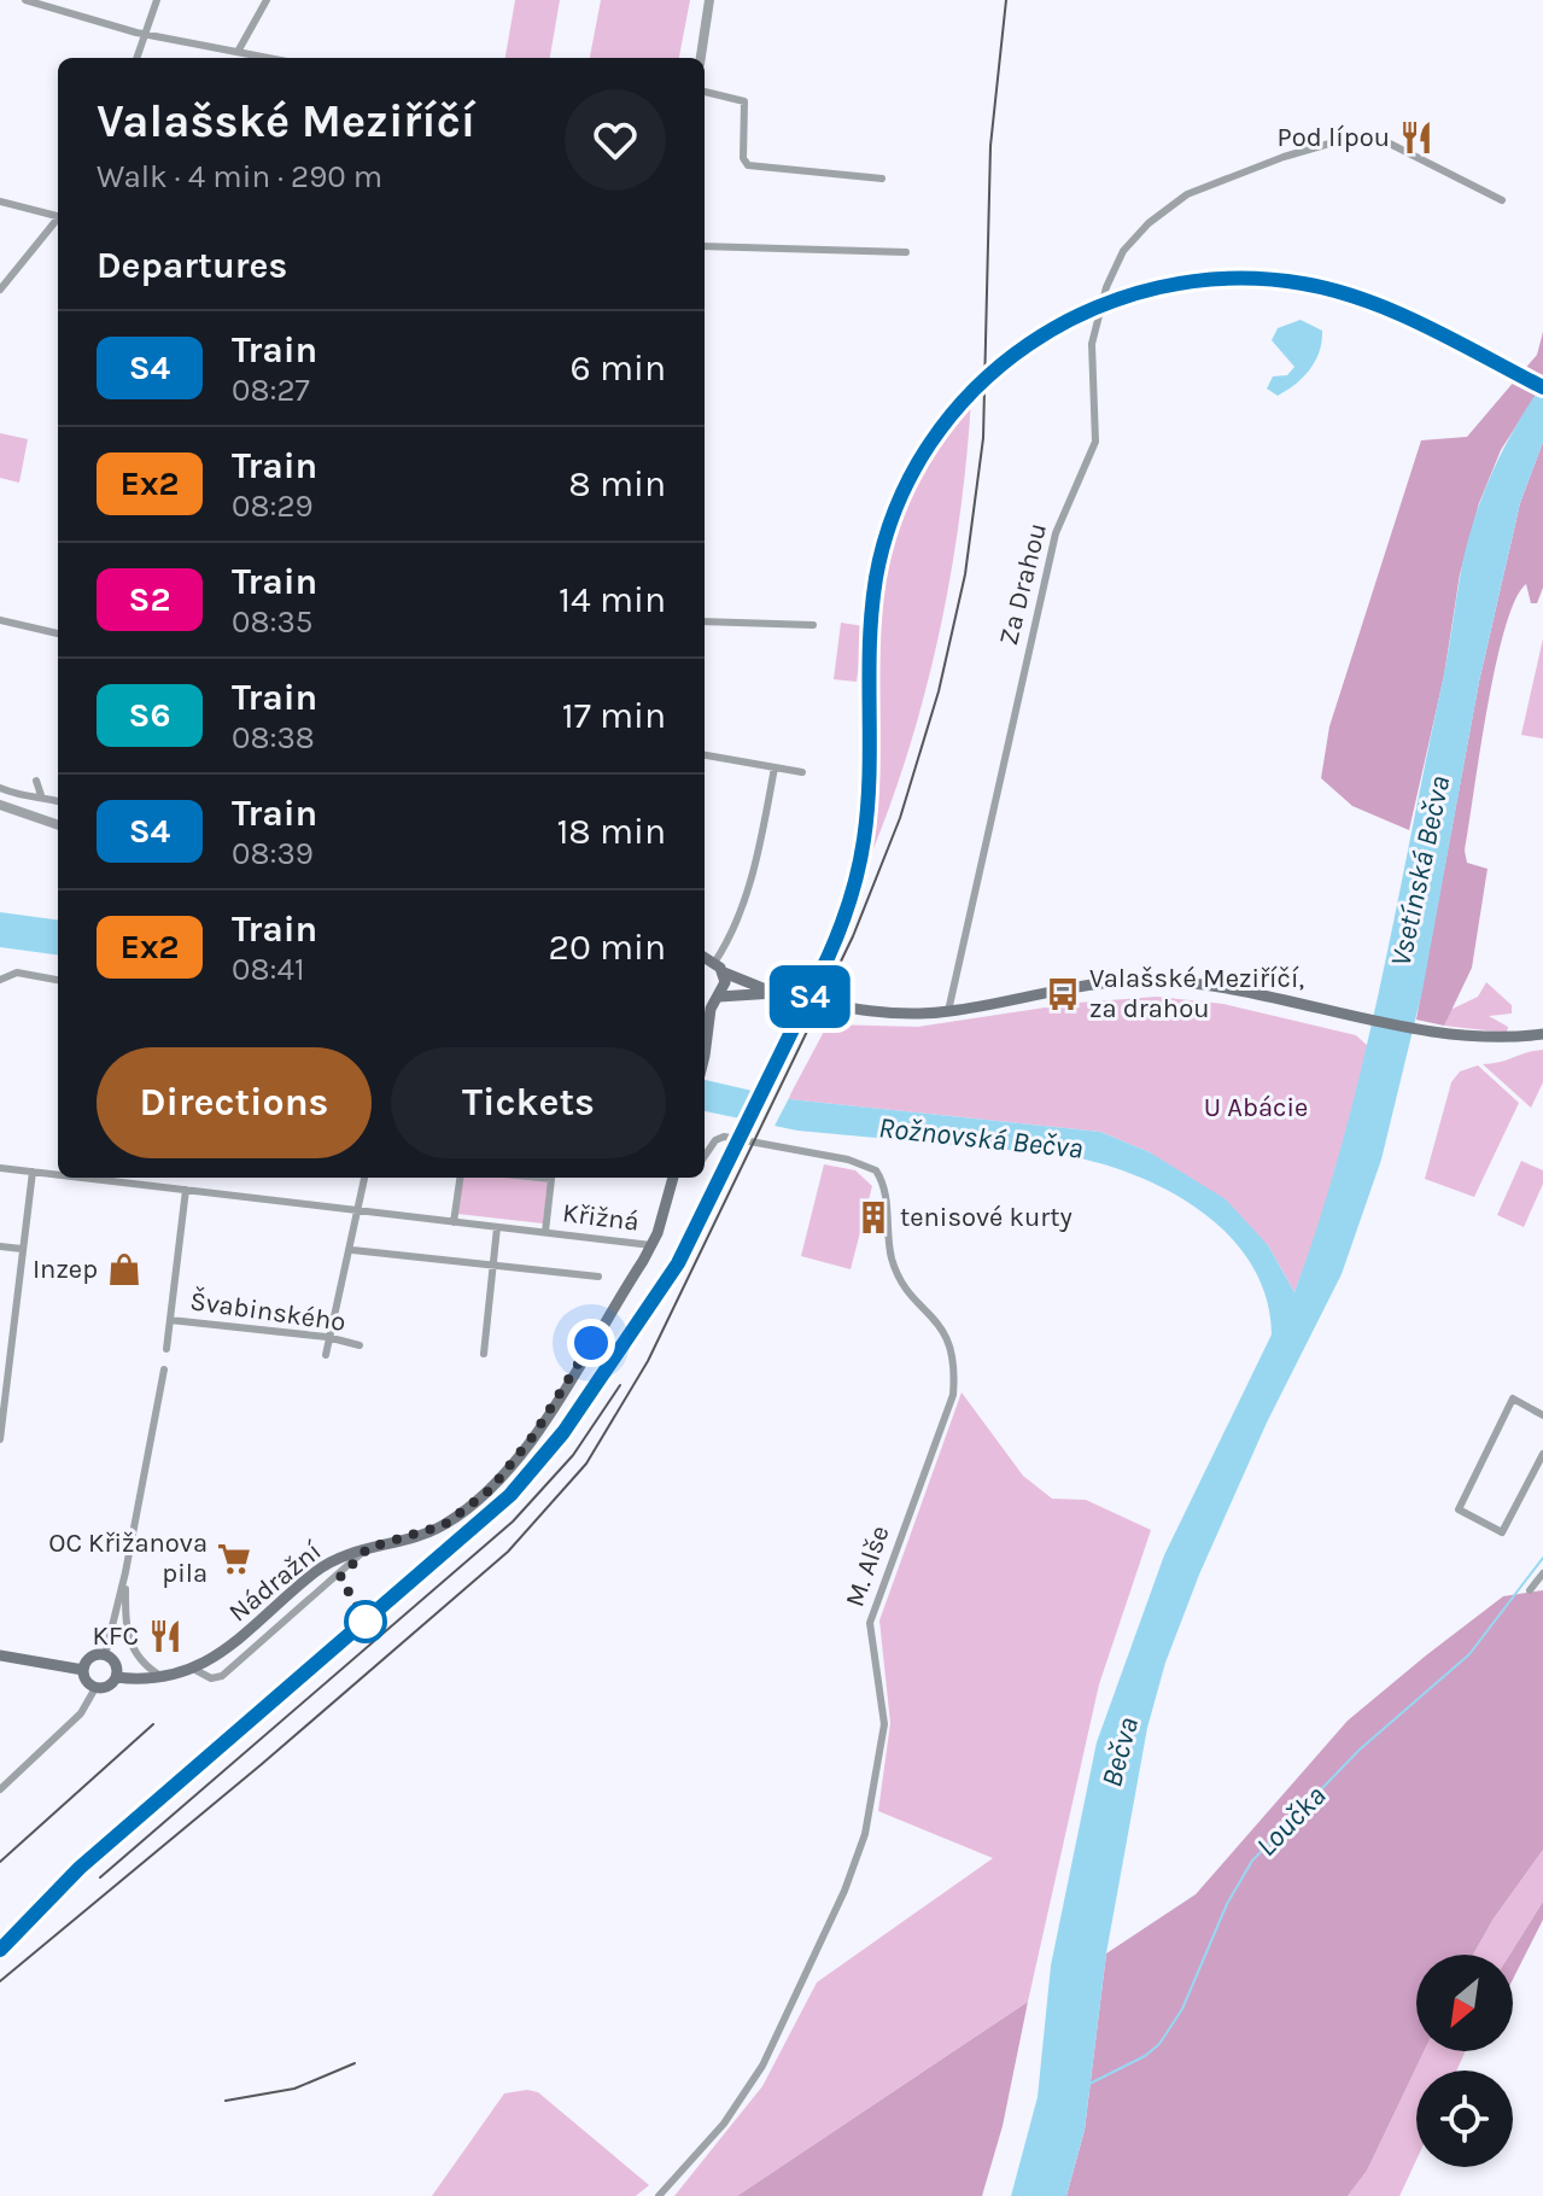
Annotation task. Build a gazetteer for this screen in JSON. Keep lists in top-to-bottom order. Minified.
{"streets":{"main road":["Nádražní"],"street":["Za Drahou","Křižná","Švabinského","M. Alše"]},"crossings":[["Křižná","Švabinského"],["Křižná","Nádražní"]],"water":["Vsetínská Bečva","Rožnovská Bečva","Bečva","Loučka"],"parks":["U Abácie"],"places":{"restaurant":["Pod lípou","KFC"],"bus stop":["Valašské Meziříčí, za drahou"],"building":["tenisové kurty"],"shop":["Inzep"],"supermarket":["OC Křižanova pila"]},"north":"bottom left","page":{"on_map":"S4","heading":[["Valašské Meziříčí","Walk · 4 min · 290 m"],"Departures"],"list":[{"mark":"S4","name":"Train","note":"08:27","value":"6 min"},{"mark":"Ex2","name":"Train","note":"08:29","value":"8 min"},{"mark":"S2","name":"Train","note":"08:35","value":"14 min"},{"mark":"S6","name":"Train","note":"08:38","value":"17 min"},{"mark":"S4","name":"Train","note":"08:39","value":"18 min"},{"mark":"Ex2","name":"Train","note":"08:41","value":"20 min"}],"buttons":["Directions","Tickets"]}}
